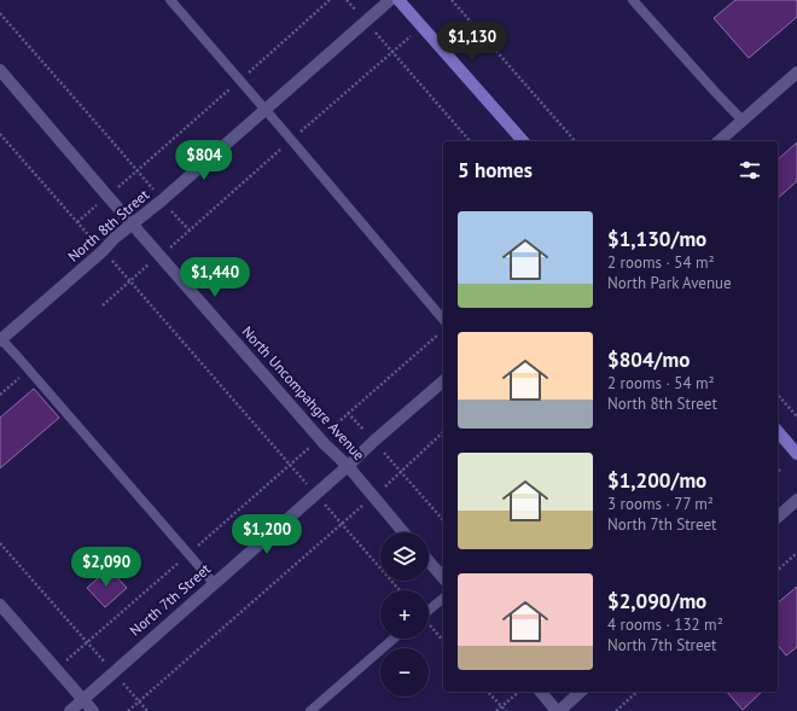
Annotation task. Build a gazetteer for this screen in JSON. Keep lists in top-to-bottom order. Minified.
{"streets":{"street":["North 8th Street","North Uncompahgre Avenue","North 7th Street"]},"crossings":[["North 8th Street","North Uncompahgre Avenue"],["North Uncompahgre Avenue","North 7th Street"]],"page":{"price":["$1,130","$804","$1,440","$1,200","$2,090"],"heading":"5 homes","list":[{"name":"$1,130/mo","note":"2 rooms · 54 m² · North Park Avenue"},{"name":"$804/mo","note":"2 rooms · 54 m² · North 8th Street"},{"name":"$1,200/mo","note":"3 rooms · 77 m² · North 7th Street"},{"name":"$2,090/mo","note":"4 rooms · 132 m² · North 7th Street"}],"map_buttons":["+","−"]}}
